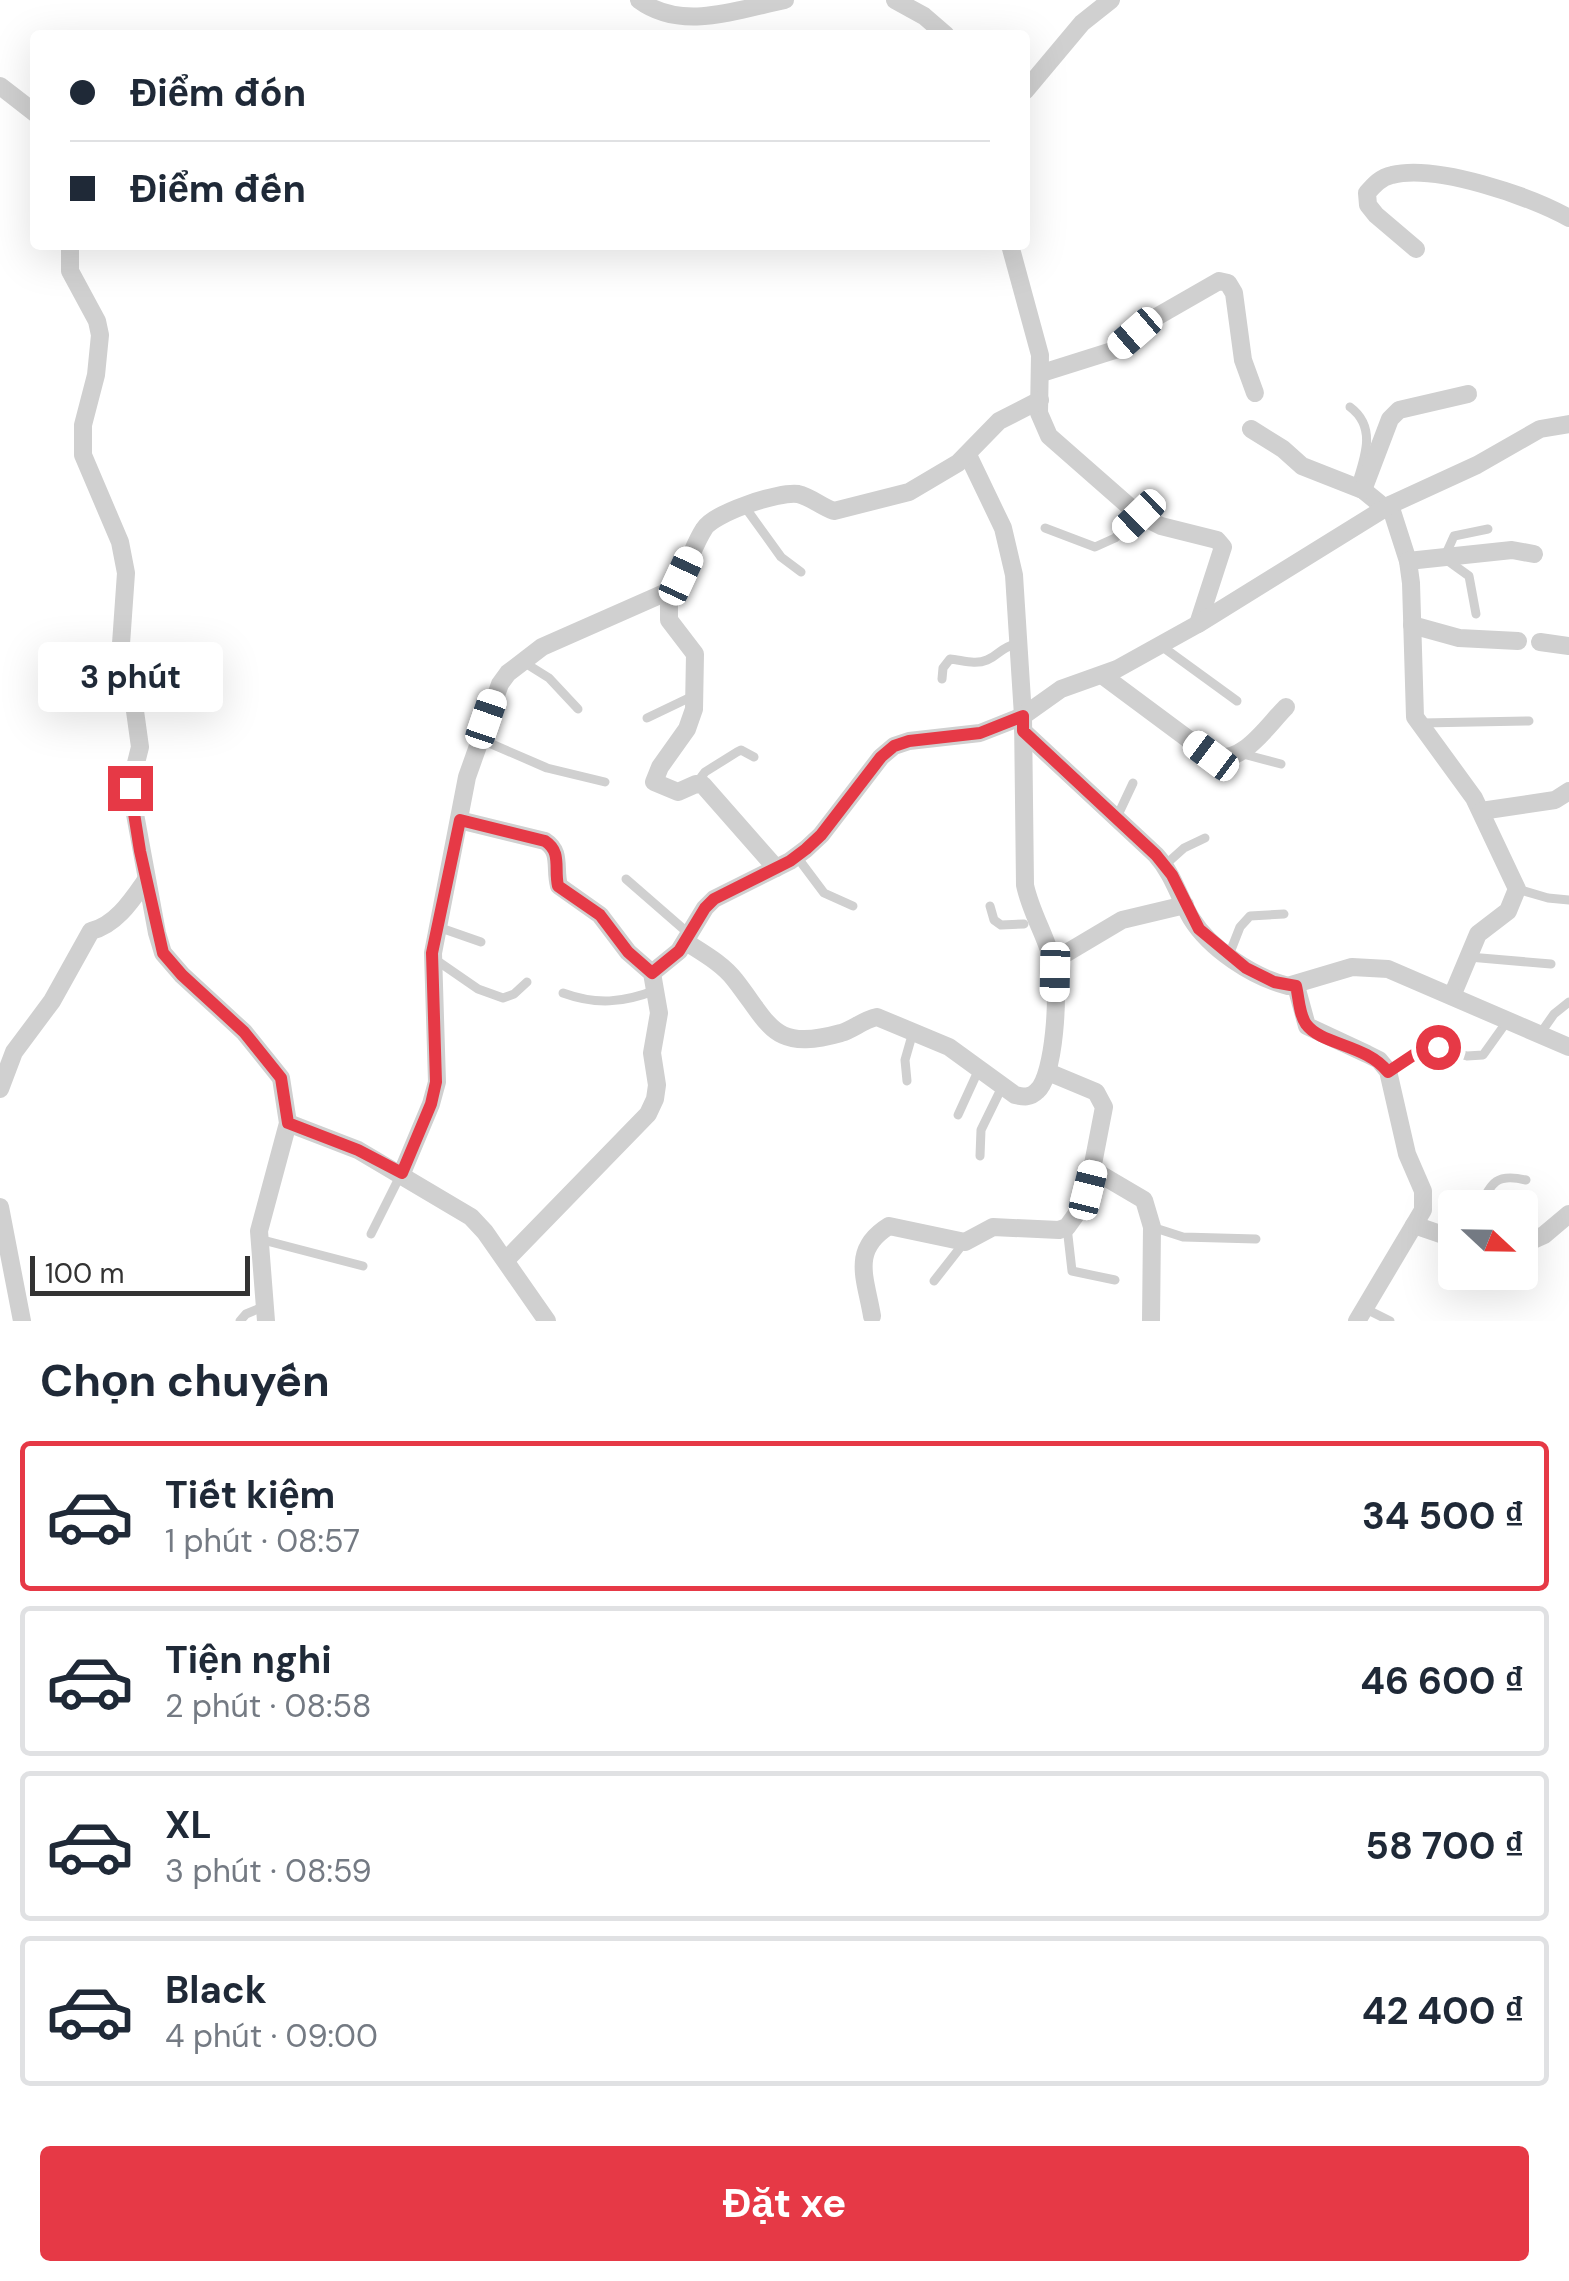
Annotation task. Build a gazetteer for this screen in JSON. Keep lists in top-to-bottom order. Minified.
{"scale_bar":"100 m","north":"right","page":{"banner":["Điểm đón","Điểm đến"],"bubble":"3 phút","scale":"100 m","heading":"Chọn chuyến","list":[{"name":"Tiết kiệm","note":"1 phút · 08:57","value":"34 500 ₫"},{"name":"Tiện nghi","note":"2 phút · 08:58","value":"46 600 ₫"},{"name":"XL","note":"3 phút · 08:59","value":"58 700 ₫"},{"name":"Black","note":"4 phút · 09:00","value":"42 400 ₫"}],"buttons":"Đặt xe"}}
